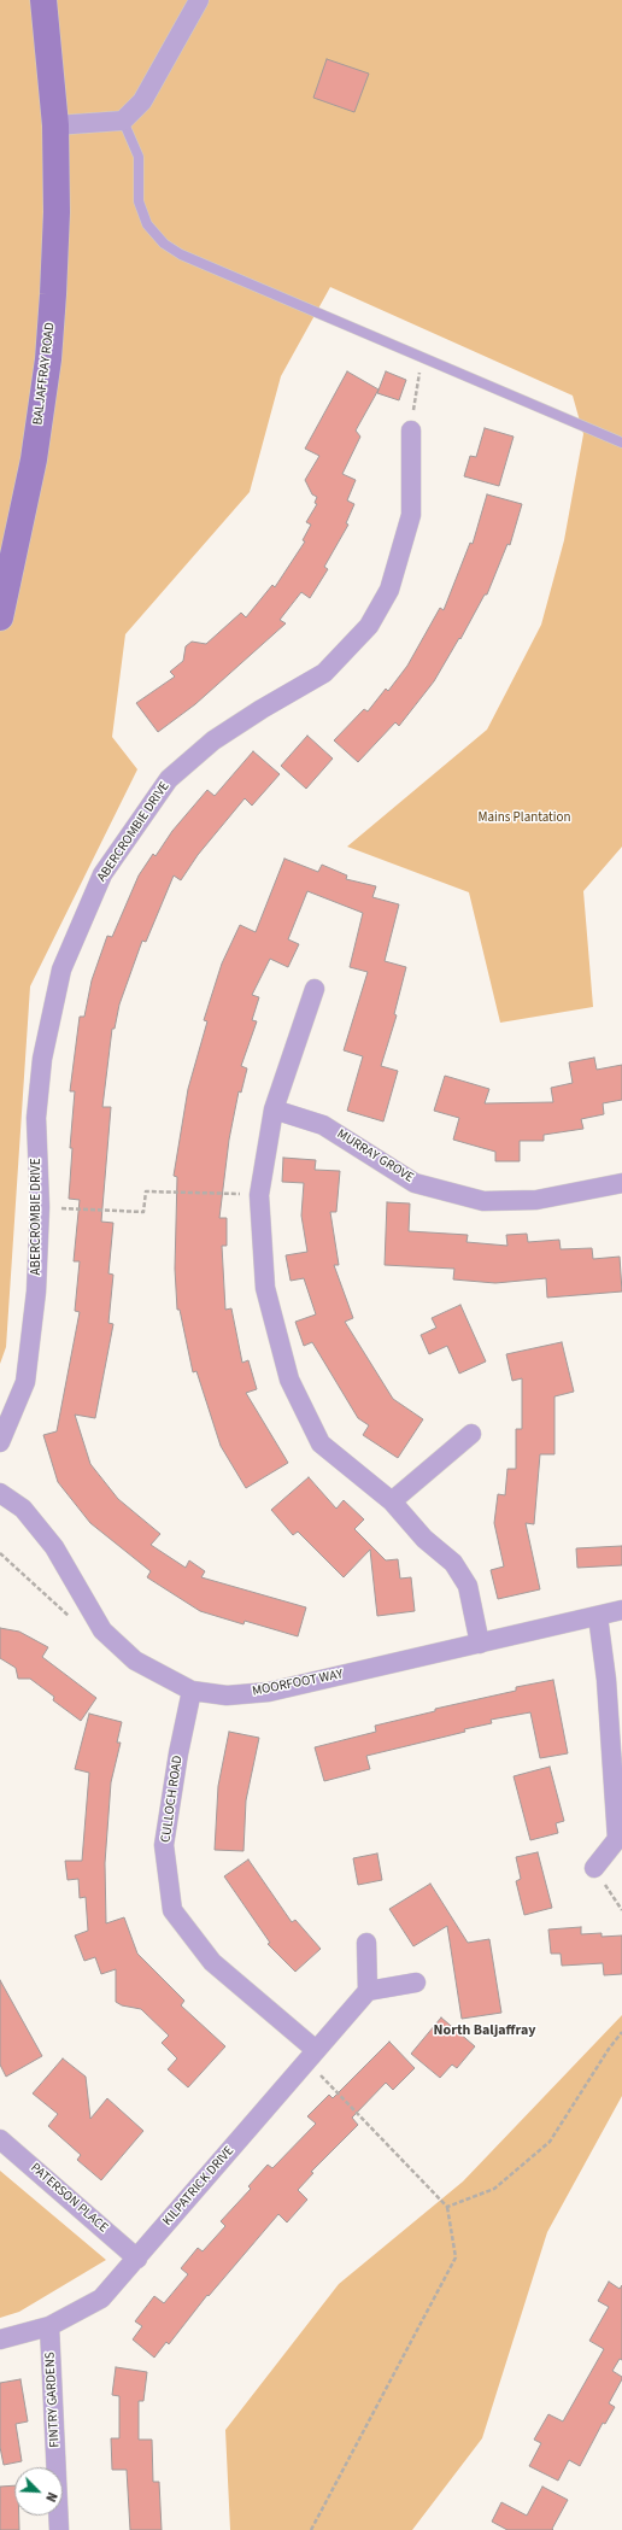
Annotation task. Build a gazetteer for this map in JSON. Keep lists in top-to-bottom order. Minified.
{"streets":{"main road":["BALJAFFRAY ROAD"],"street":["ABERCROMBIE DRIVE","MURRAY GROVE","MOORFOOT WAY","CULLOCH ROAD","KILPATRICK DRIVE","PATERSON PLACE","FINTRY GARDENS"]},"crossings":[["MOORFOOT WAY","CULLOCH ROAD"],["CULLOCH ROAD","KILPATRICK DRIVE"],["KILPATRICK DRIVE","PATERSON PLACE"],["KILPATRICK DRIVE","FINTRY GARDENS"]],"districts":["North Baljaffray"],"parks":["Mains Plantation"],"north":"bottom right"}
